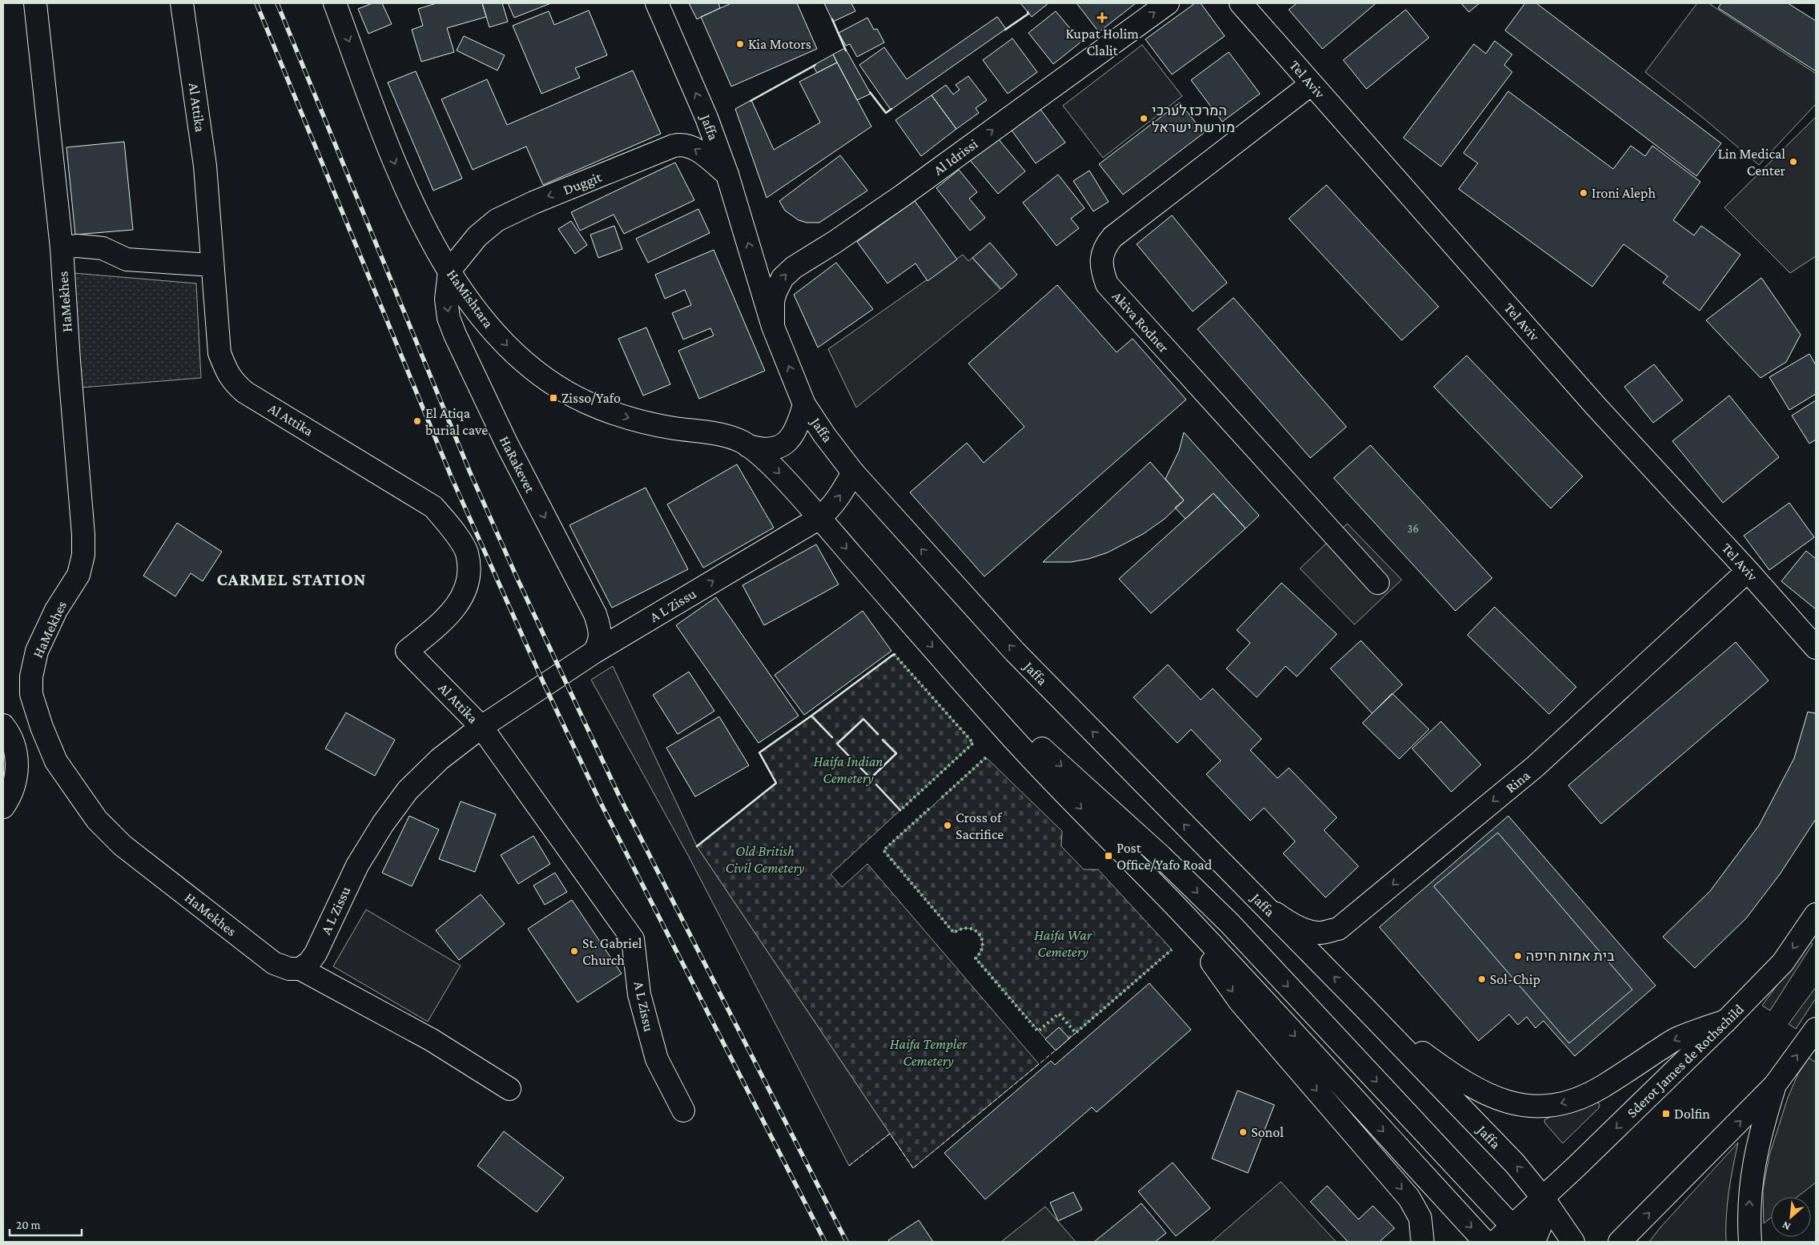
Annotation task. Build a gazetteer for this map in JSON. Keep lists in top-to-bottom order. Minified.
{"streets":{"main road":["Tel Aviv","Al Attika","Jaffa","Al Idrissi","Duggit","HaMishtara","HaMekhes","Akiva Rodner","HaRakevet","A L Zissu","Rina","Sderot James de Rothschild"]},"crossings":[["Tel Aviv","Akiva Rodner"],["Tel Aviv","Rina"],["Al Attika","A L Zissu"],["Jaffa","Al Idrissi"],["Jaffa","Duggit"],["Jaffa","A L Zissu"],["Jaffa","Rina"],["Jaffa","Sderot James de Rothschild"],["Duggit","HaMishtara"],["Duggit","HaRakevet"],["HaMishtara","HaRakevet"],["HaMekhes","A L Zissu"],["HaRakevet","A L Zissu"]],"one_way":["Al Idrissi","Duggit","HaMishtara","HaRakevet","Rina"],"districts":["CARMEL STATION"],"parks":["Haifa Indian Cemetery","Old British Civil Cemetery","Haifa War Cemetery","Haifa Templer Cemetery"],"places":{"health":["Kupat Holim Clalit"],"other":["Kia Motors","המרכז לערכי מורשת ישראל","Lin Medical Center","Ironi Aleph","El Atiqa burial cave","Cross of Sacrifice","St. Gabriel Church","בית אמות חיפה","Sol-Chip","Sonol"],"transit":["Zisso/Yafo","Post Office/Yafo Road","Dolfin"]},"house_numbers":["36"],"scale_bar":"20 m","north":"bottom left"}
